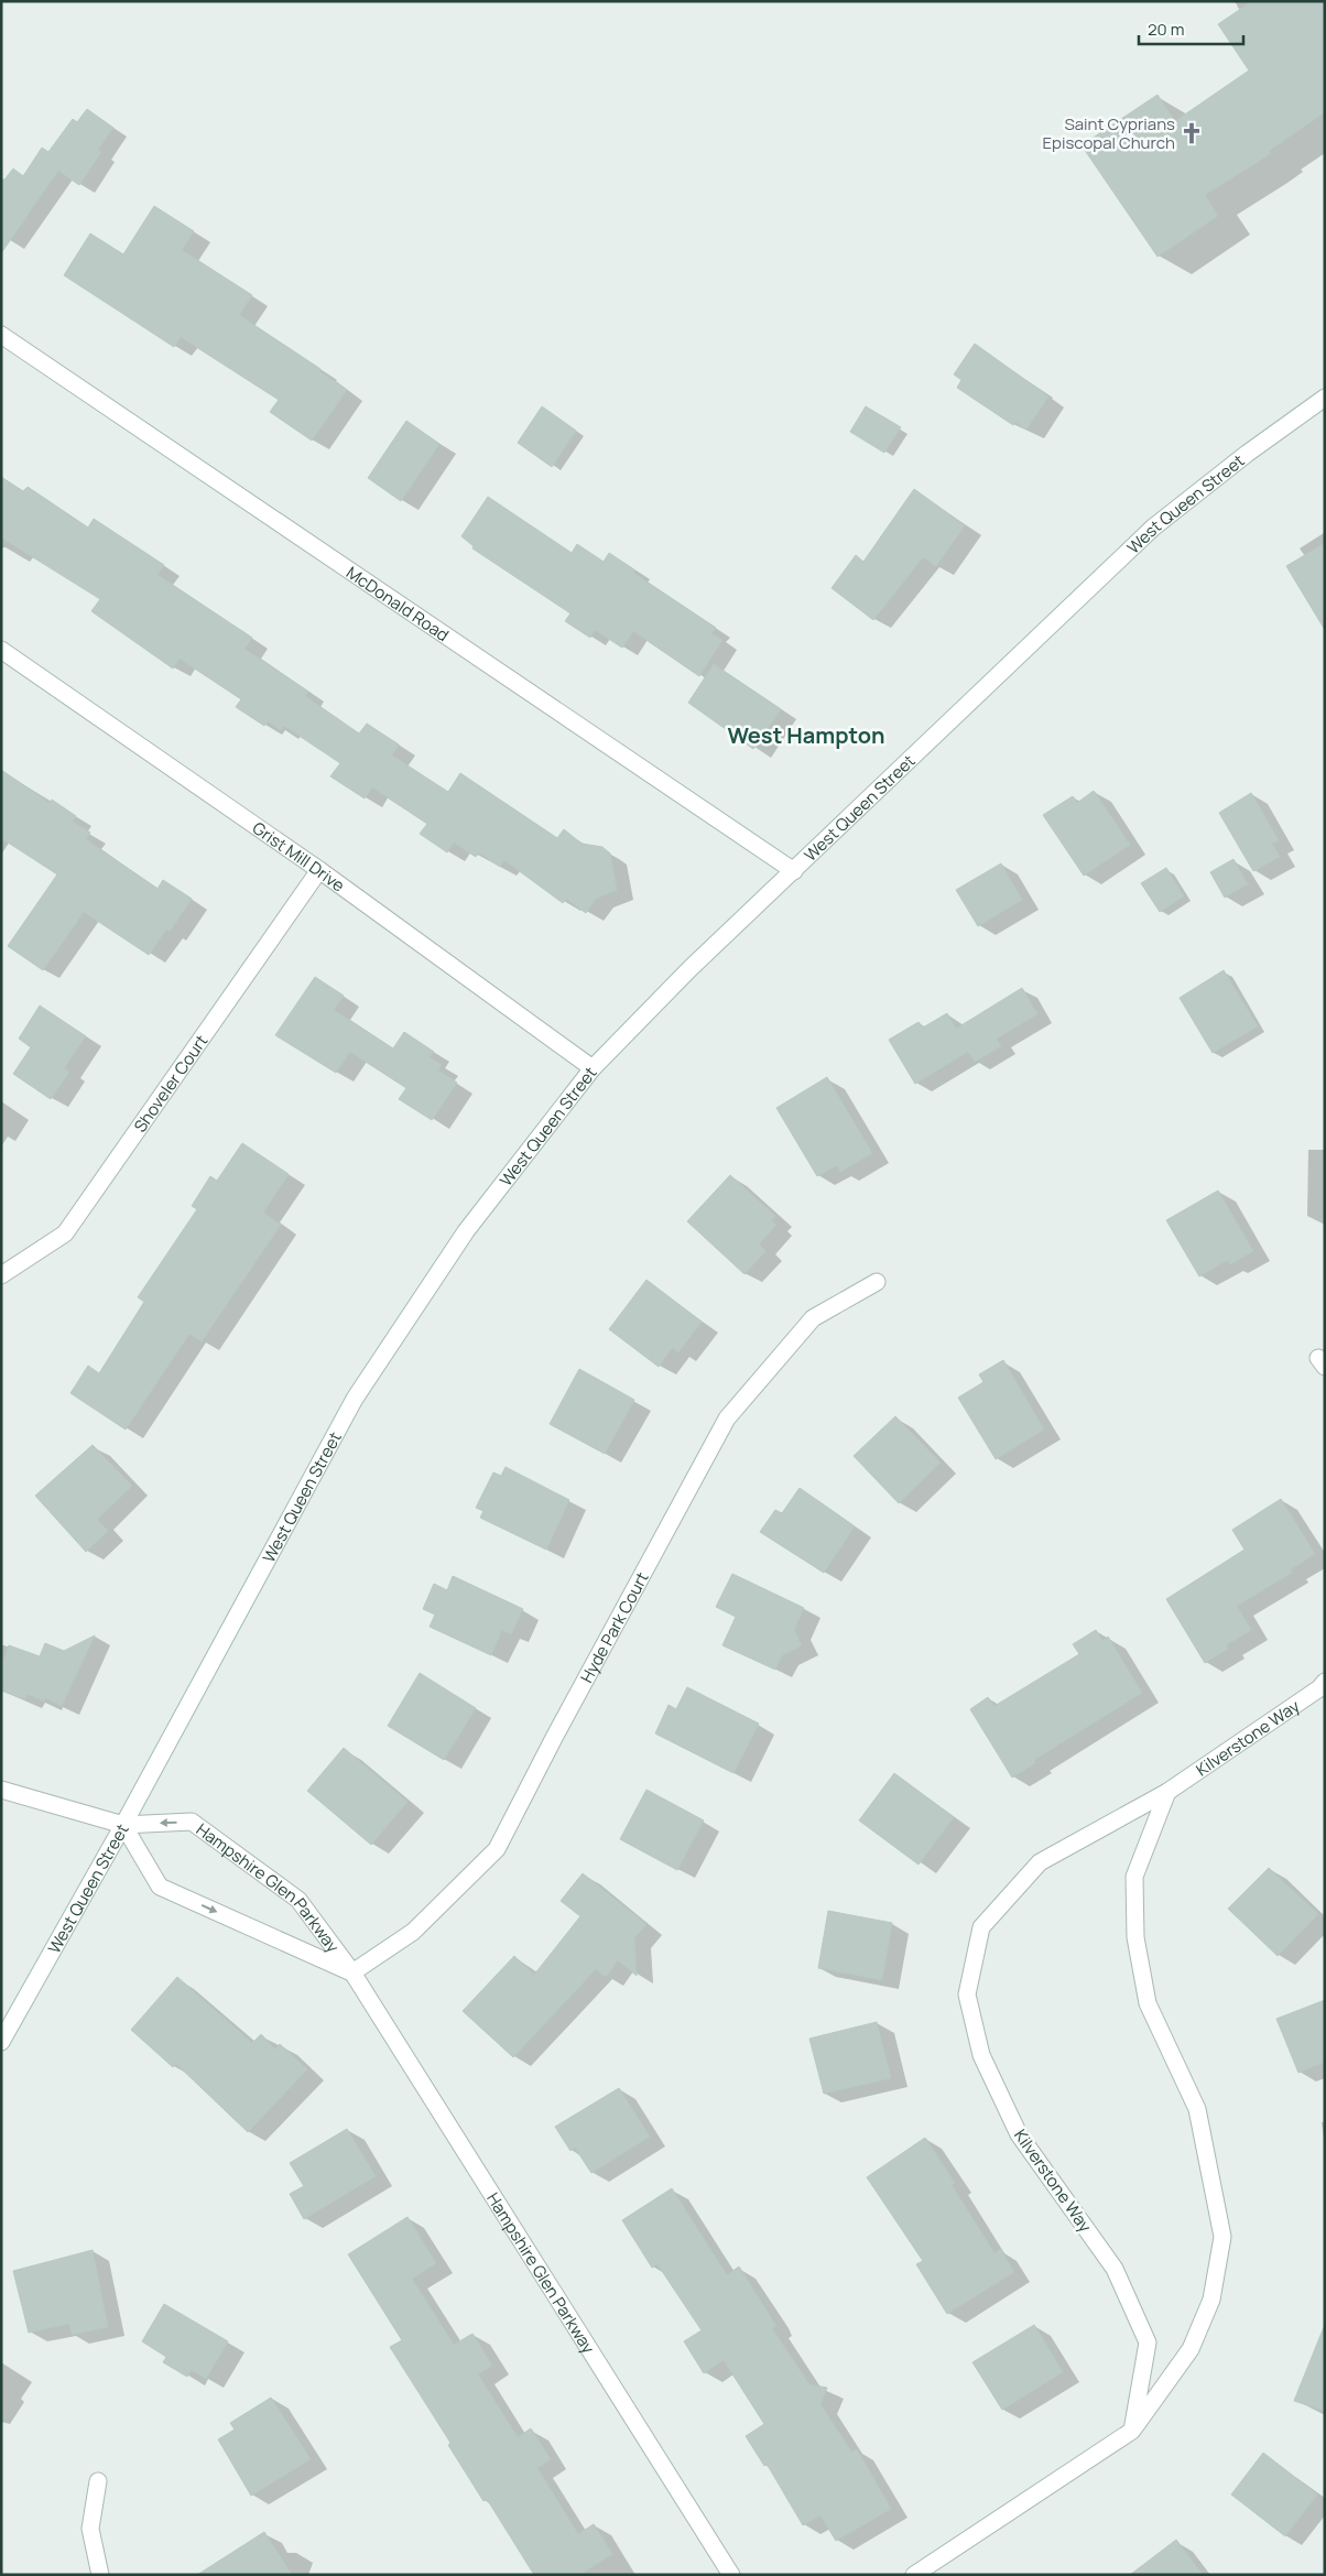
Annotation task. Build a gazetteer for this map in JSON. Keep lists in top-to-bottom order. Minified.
{"streets":{"street":["West Queen Street","McDonald Road","Grist Mill Drive","Shoveler Court","Hyde Park Court","Kilverstone Way","Hampshire Glen Parkway"]},"crossings":[["West Queen Street","McDonald Road"],["West Queen Street","Grist Mill Drive"],["West Queen Street","Hampshire Glen Parkway"],["Grist Mill Drive","Shoveler Court"],["Hyde Park Court","Hampshire Glen Parkway"]],"districts":["West Hampton"],"places":{"church":["Saint Cyprians Episcopal Church"]},"scale_bar":"20 m"}
